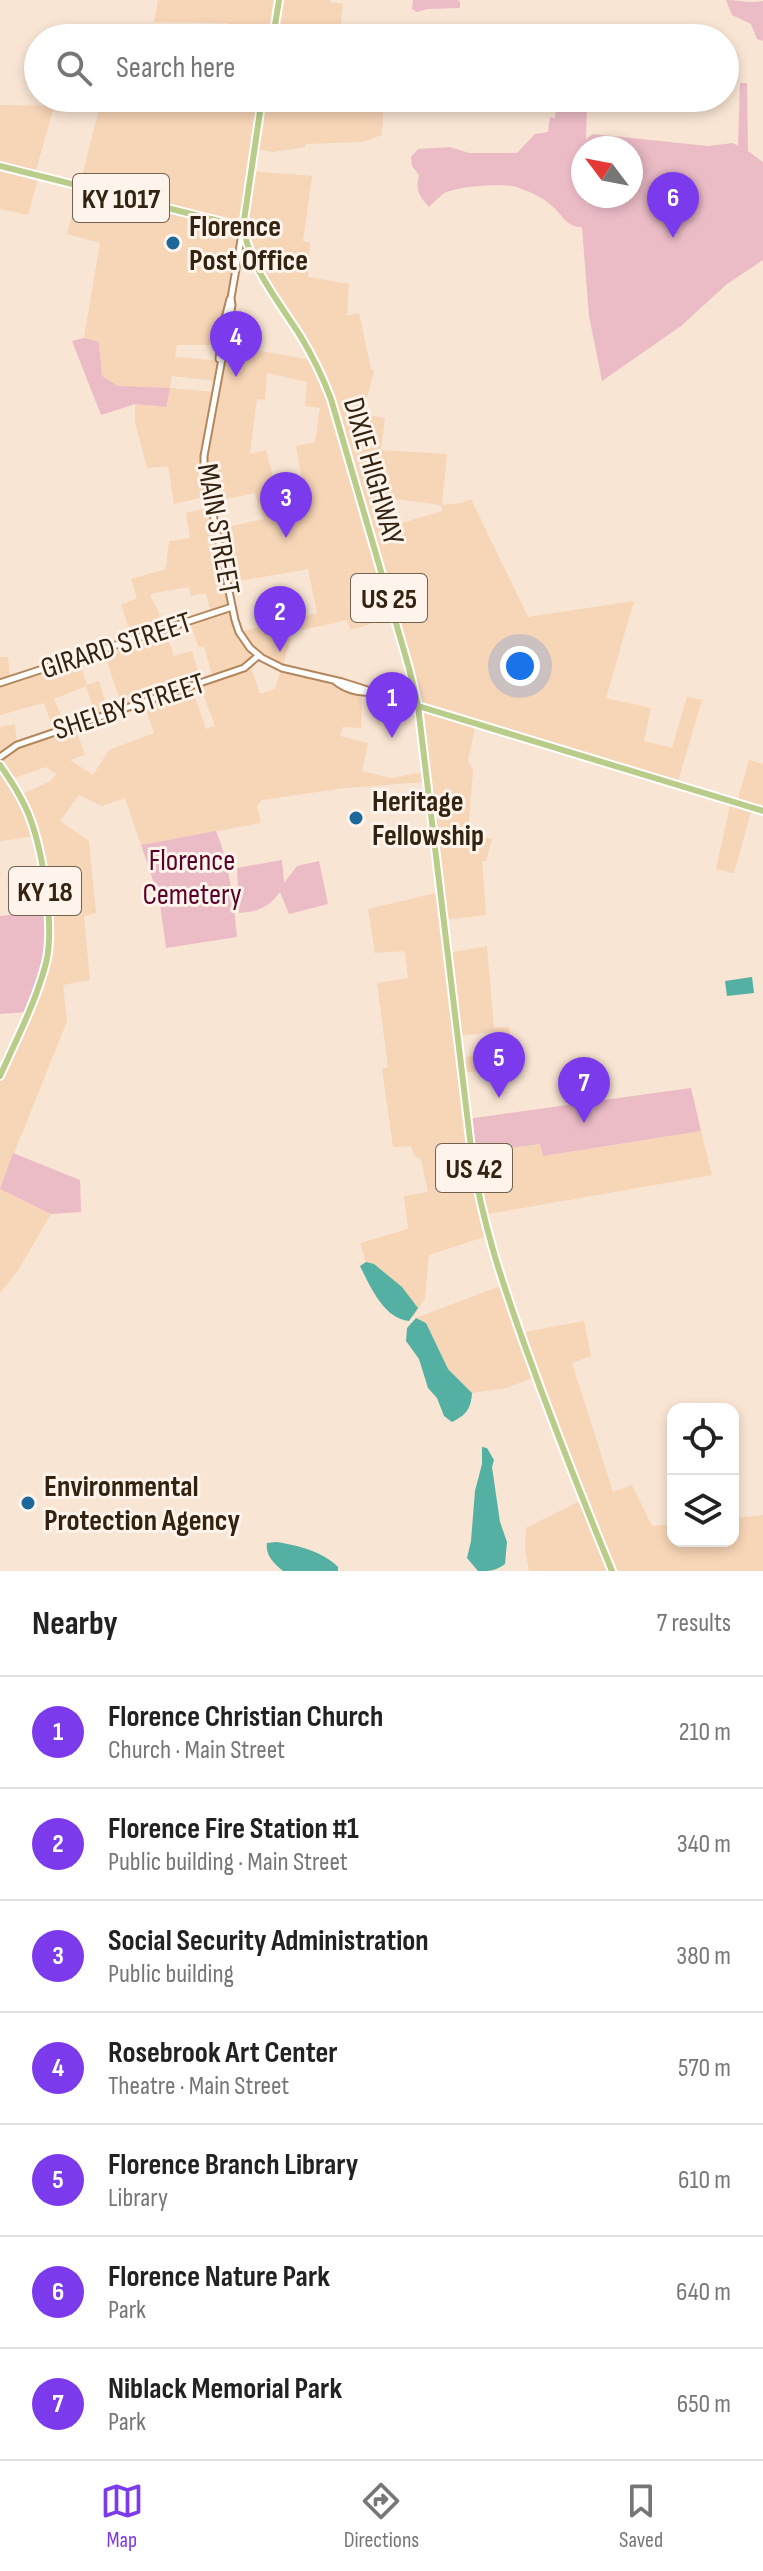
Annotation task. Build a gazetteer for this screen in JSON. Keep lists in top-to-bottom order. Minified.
{"streets":{"main road":["KY 1017","DIXIE HIGHWAY","US 25","KY 18","US 42"],"street":["MAIN STREET","GIRARD STREET","SHELBY STREET"]},"crossings":[["KY 1017","DIXIE HIGHWAY"],["KY 1017","MAIN STREET"],["DIXIE HIGHWAY","MAIN STREET"],["DIXIE HIGHWAY","US 42"],["MAIN STREET","GIRARD STREET"],["MAIN STREET","SHELBY STREET"]],"parks":["Florence Cemetery"],"places":["Florence Post Office","Heritage Fellowship","Environmental Protection Agency"],"north":"top left","page":{"search":"Search here","pins":["6","4","3","2","1","5","7"],"heading":["Nearby","7 results"],"list":[{"mark":"1","name":"Florence Christian Church","note":"Church · Main Street","value":"210 m"},{"mark":"2","name":"Florence Fire Station #1","note":"Public building · Main Street","value":"340 m"},{"mark":"3","name":"Social Security Administration","note":"Public building","value":"380 m"},{"mark":"4","name":"Rosebrook Art Center","note":"Theatre · Main Street","value":"570 m"},{"mark":"5","name":"Florence Branch Library","note":"Library","value":"610 m"},{"mark":"6","name":"Florence Nature Park","note":"Park","value":"640 m"},{"mark":"7","name":"Niblack Memorial Park","note":"Park","value":"650 m"}],"nav":["Map","Directions","Saved"]}}
